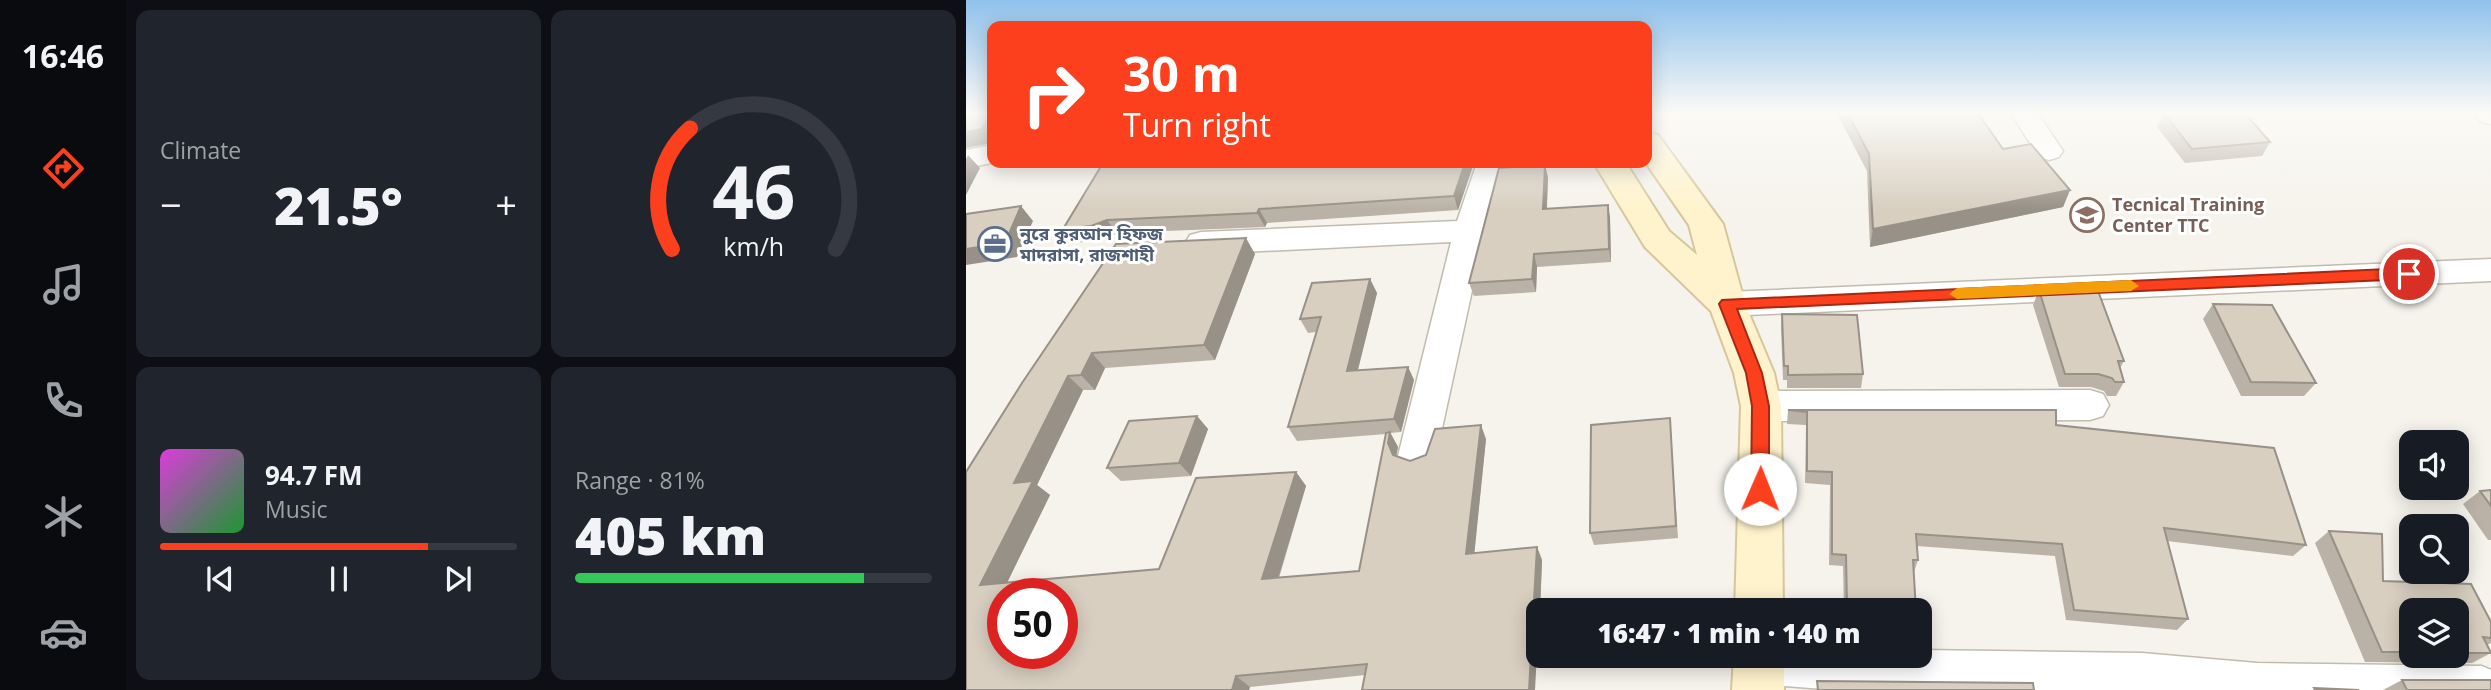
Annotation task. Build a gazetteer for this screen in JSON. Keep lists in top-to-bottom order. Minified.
{"places":{"school or university":["Tecnical Training Center TTC"],"office":["নুরে কুরআন হিফজ মাদরাসা, রাজশাহী"]},"page":{"tabs":"16:46","tile":["Climate",["Range · 81%","405 km"]],"turn":["30 m","Turn right"],"heat":["−","21.5°","+"],"song":["94.7 FM","Music"],"limit":"50","trip":"16:47 · 1 min · 140 m","gauge":["46","km/h"]}}
